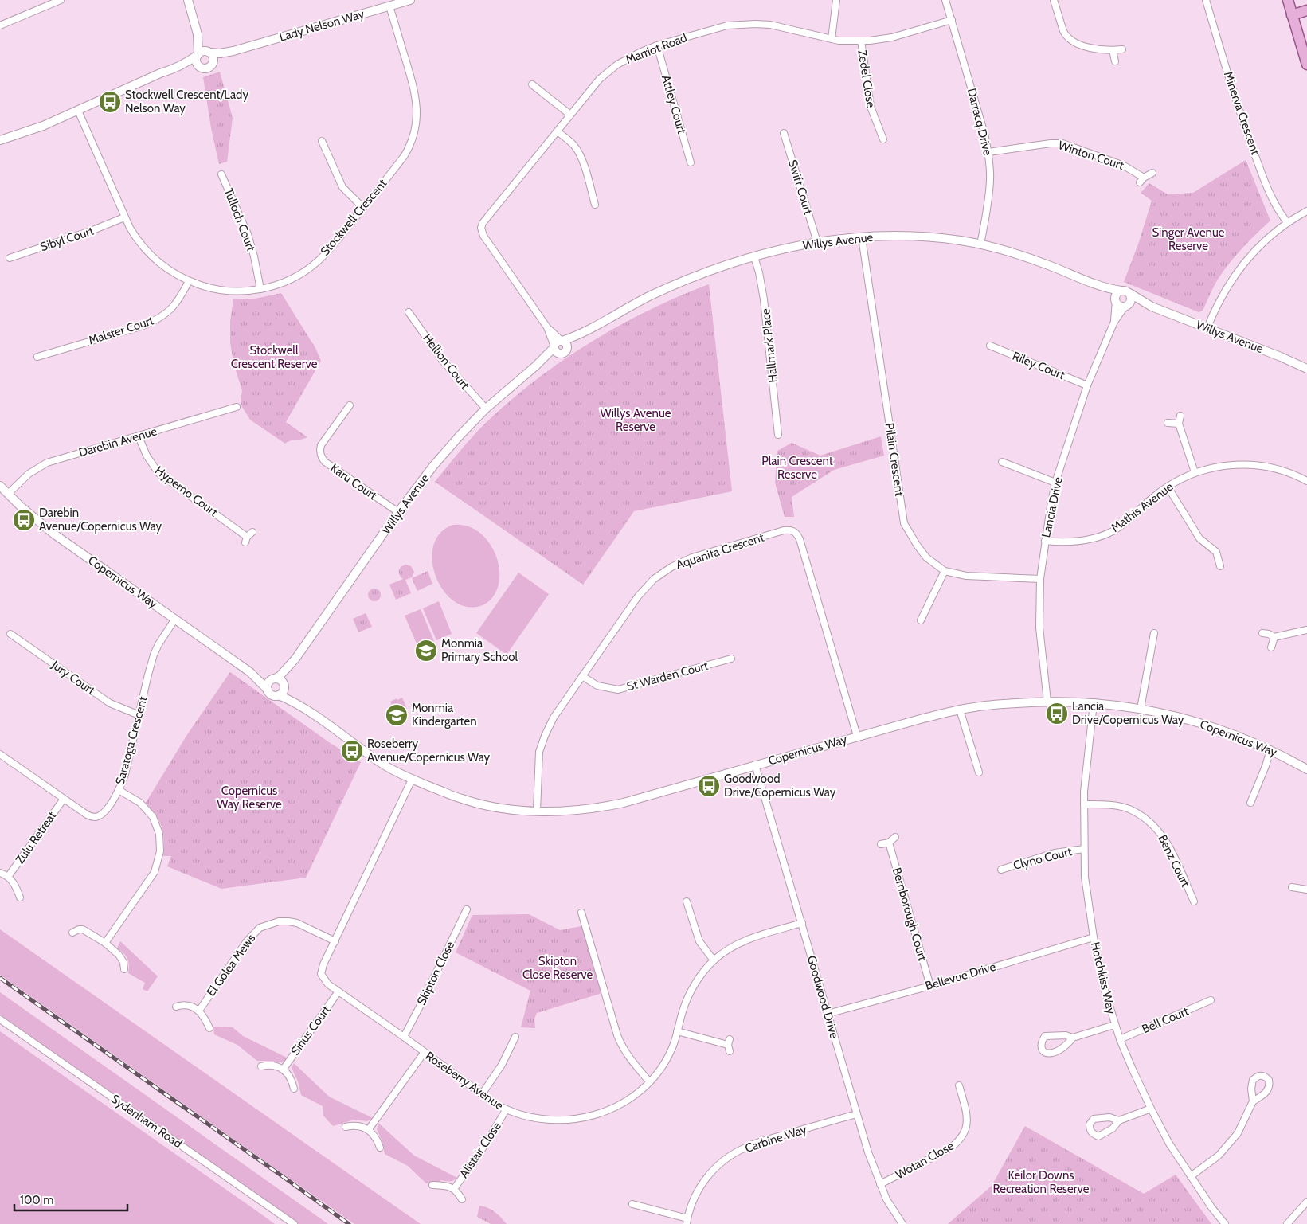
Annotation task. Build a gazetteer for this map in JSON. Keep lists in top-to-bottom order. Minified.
{"streets":{"street":["Lady Nelson Way","Marriot Road","Zedel Close","Attley Court","Minerva Crescent","Darracq Drive","Winton Court","Swift Court","Stockwell Crescent","Tulloch Court","Sibyl Court","Willys Avenue","Malster Court","Hallmark Place","Hellion Court","Riley Court","Darebin Avenue","Pilain Crescent","Karu Court","Hyperno Court","Lancia Drive","Mathis Avenue","Aquanita Crescent","Copernicus Way","St Warden Court","Jury Court","Saratoga Crescent","Zulu Retreat","Clyno Court","Benz Court","Bernborough Court","El Golea Mews","Skipton Close","Bellevue Drive","Hotchkiss Way","Goodwood Drive","Bell Court","Sirius Court","Roseberry Avenue","Sydenham Road","Carbine Way","Alistair Close","Wotan Close"]},"crossings":[["Lady Nelson Way","Stockwell Crescent"],["Marriot Road","Zedel Close"],["Marriot Road","Attley Court"],["Marriot Road","Darracq Drive"],["Marriot Road","Willys Avenue"],["Darracq Drive","Winton Court"],["Darracq Drive","Willys Avenue"],["Swift Court","Willys Avenue"],["Stockwell Crescent","Tulloch Court"],["Stockwell Crescent","Sibyl Court"],["Stockwell Crescent","Malster Court"],["Willys Avenue","Hallmark Place"],["Willys Avenue","Hellion Court"],["Willys Avenue","Pilain Crescent"],["Willys Avenue","Karu Court"],["Willys Avenue","Lancia Drive"],["Willys Avenue","Copernicus Way"],["Riley Court","Lancia Drive"],["Darebin Avenue","Hyperno Court"],["Darebin Avenue","Copernicus Way"],["Pilain Crescent","Lancia Drive"],["Lancia Drive","Mathis Avenue"],["Lancia Drive","Copernicus Way"],["Aquanita Crescent","Copernicus Way"],["Aquanita Crescent","St Warden Court"],["Copernicus Way","Saratoga Crescent"],["Copernicus Way","Hotchkiss Way"],["Copernicus Way","Goodwood Drive"],["Copernicus Way","Roseberry Avenue"],["Jury Court","Saratoga Crescent"],["Saratoga Crescent","Zulu Retreat"],["Clyno Court","Hotchkiss Way"],["Benz Court","Hotchkiss Way"],["Bernborough Court","Bellevue Drive"],["El Golea Mews","Roseberry Avenue"],["Skipton Close","Roseberry Avenue"],["Bellevue Drive","Hotchkiss Way"],["Bellevue Drive","Goodwood Drive"],["Hotchkiss Way","Bell Court"],["Goodwood Drive","Roseberry Avenue"],["Goodwood Drive","Carbine Way"],["Goodwood Drive","Wotan Close"],["Sirius Court","Roseberry Avenue"],["Roseberry Avenue","Alistair Close"]],"parks":["Singer Avenue Reserve","Stockwell Crescent Reserve","Willys Avenue Reserve","Plain Crescent Reserve","Copernicus Way Reserve","Skipton Close Reserve","Keilor Downs Recreation Reserve"],"places":{"bus stop":["Stockwell Crescent/Lady Nelson Way","Darebin Avenue/Copernicus Way","Lancia Drive/Copernicus Way","Roseberry Avenue/Copernicus Way","Goodwood Drive/Copernicus Way"],"school or university":["Monmia Primary School","Monmia Kindergarten"]},"scale_bar":"100 m"}
